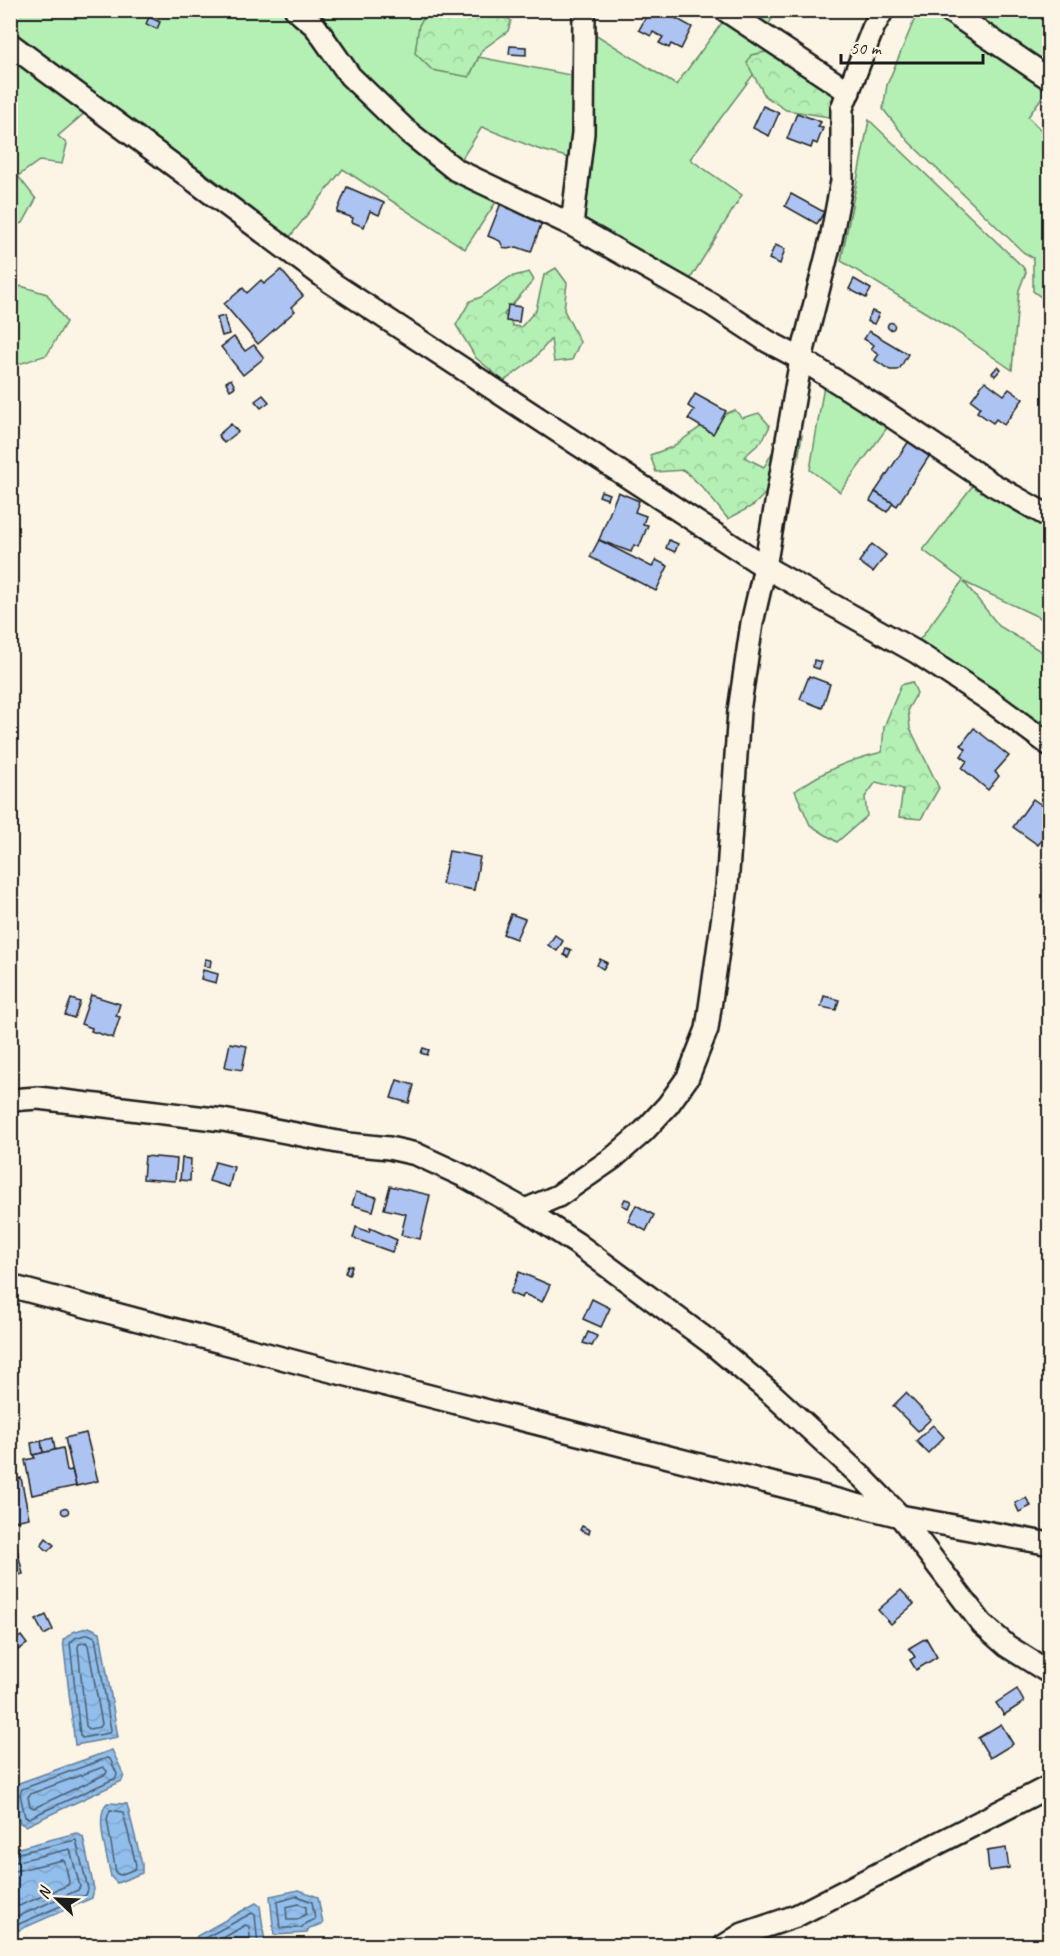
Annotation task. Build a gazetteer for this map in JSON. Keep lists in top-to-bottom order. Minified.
{"scale_bar":"50 m","north":"top left"}
